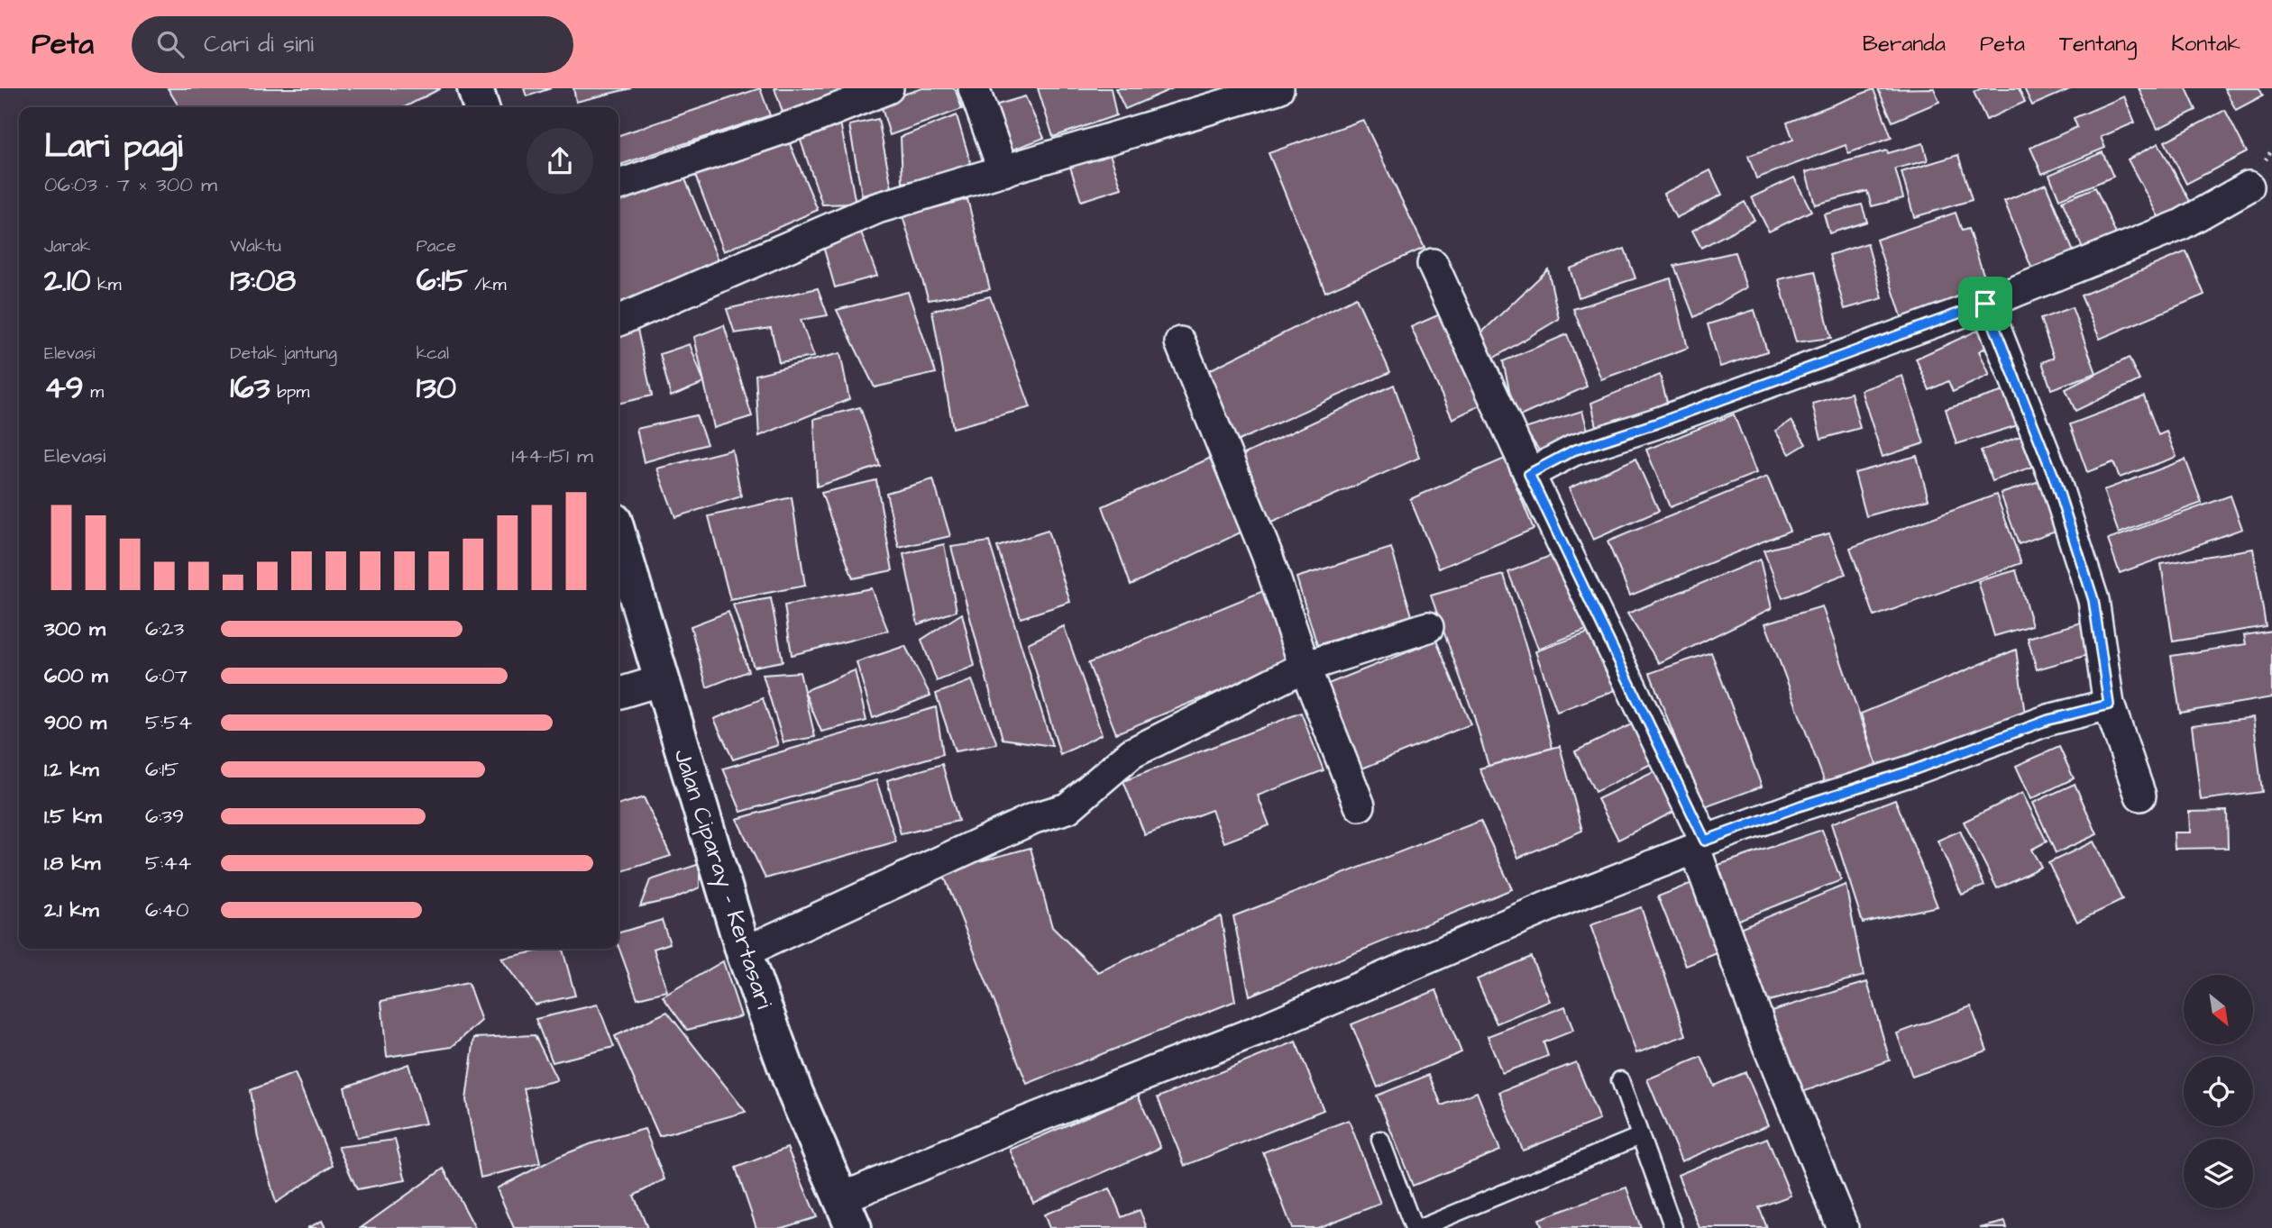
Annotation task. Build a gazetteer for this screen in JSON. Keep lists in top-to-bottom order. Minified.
{"streets":{"main road":["Jalan Ciparay - Kertasari"]},"north":"bottom right","page":{"header":"Peta","search":"Cari di sini","nav":["Beranda","Peta","Tentang","Kontak"],"heading":["Lari pagi","06:03 · 7 × 300 m"],"stats":[["Jarak","2.10 km"],["Waktu","13:08"],["Pace","6:15 /km"],["Elevasi","49 m"],["Detak jantung","163 bpm"],["kcal","130"]],"chart":["Elevasi","144–151 m"],"list":[{"name":"300 m","note":"6:23"},{"name":"600 m","note":"6:07"},{"name":"900 m","note":"5:54"},{"name":"1.2 km","note":"6:15"},{"name":"1.5 km","note":"6:39"},{"name":"1.8 km","note":"5:44"},{"name":"2.1 km","note":"6:40"}]}}
